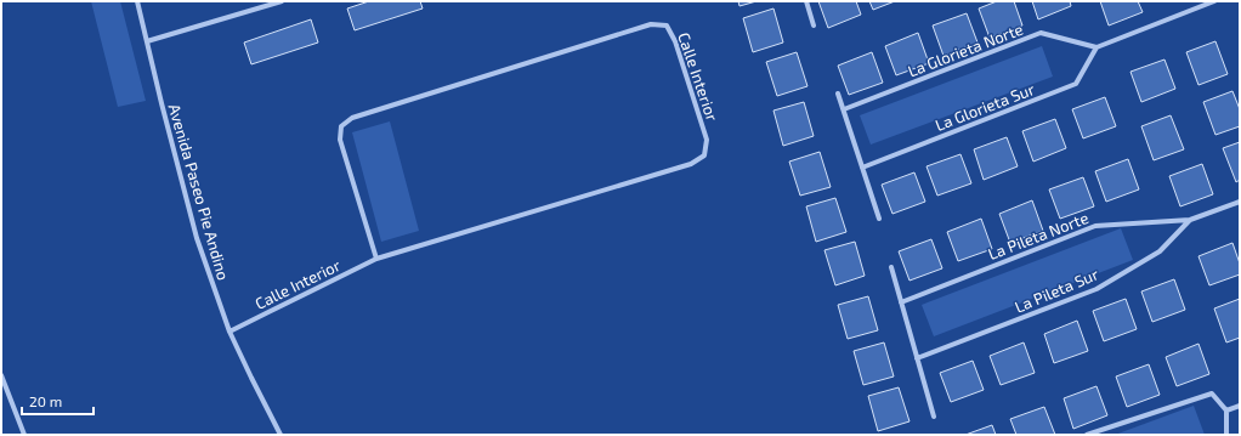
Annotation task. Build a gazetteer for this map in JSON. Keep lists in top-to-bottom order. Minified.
{"streets":{"street":["La Glorieta Norte","Calle Interior","La Glorieta Sur","Avenida Paseo Pie Andino","La Pileta Norte","La Pileta Sur"]},"crossings":[["La Glorieta Norte","La Glorieta Sur"],["Calle Interior","Avenida Paseo Pie Andino"],["La Pileta Norte","La Pileta Sur"]],"scale_bar":"20 m"}
